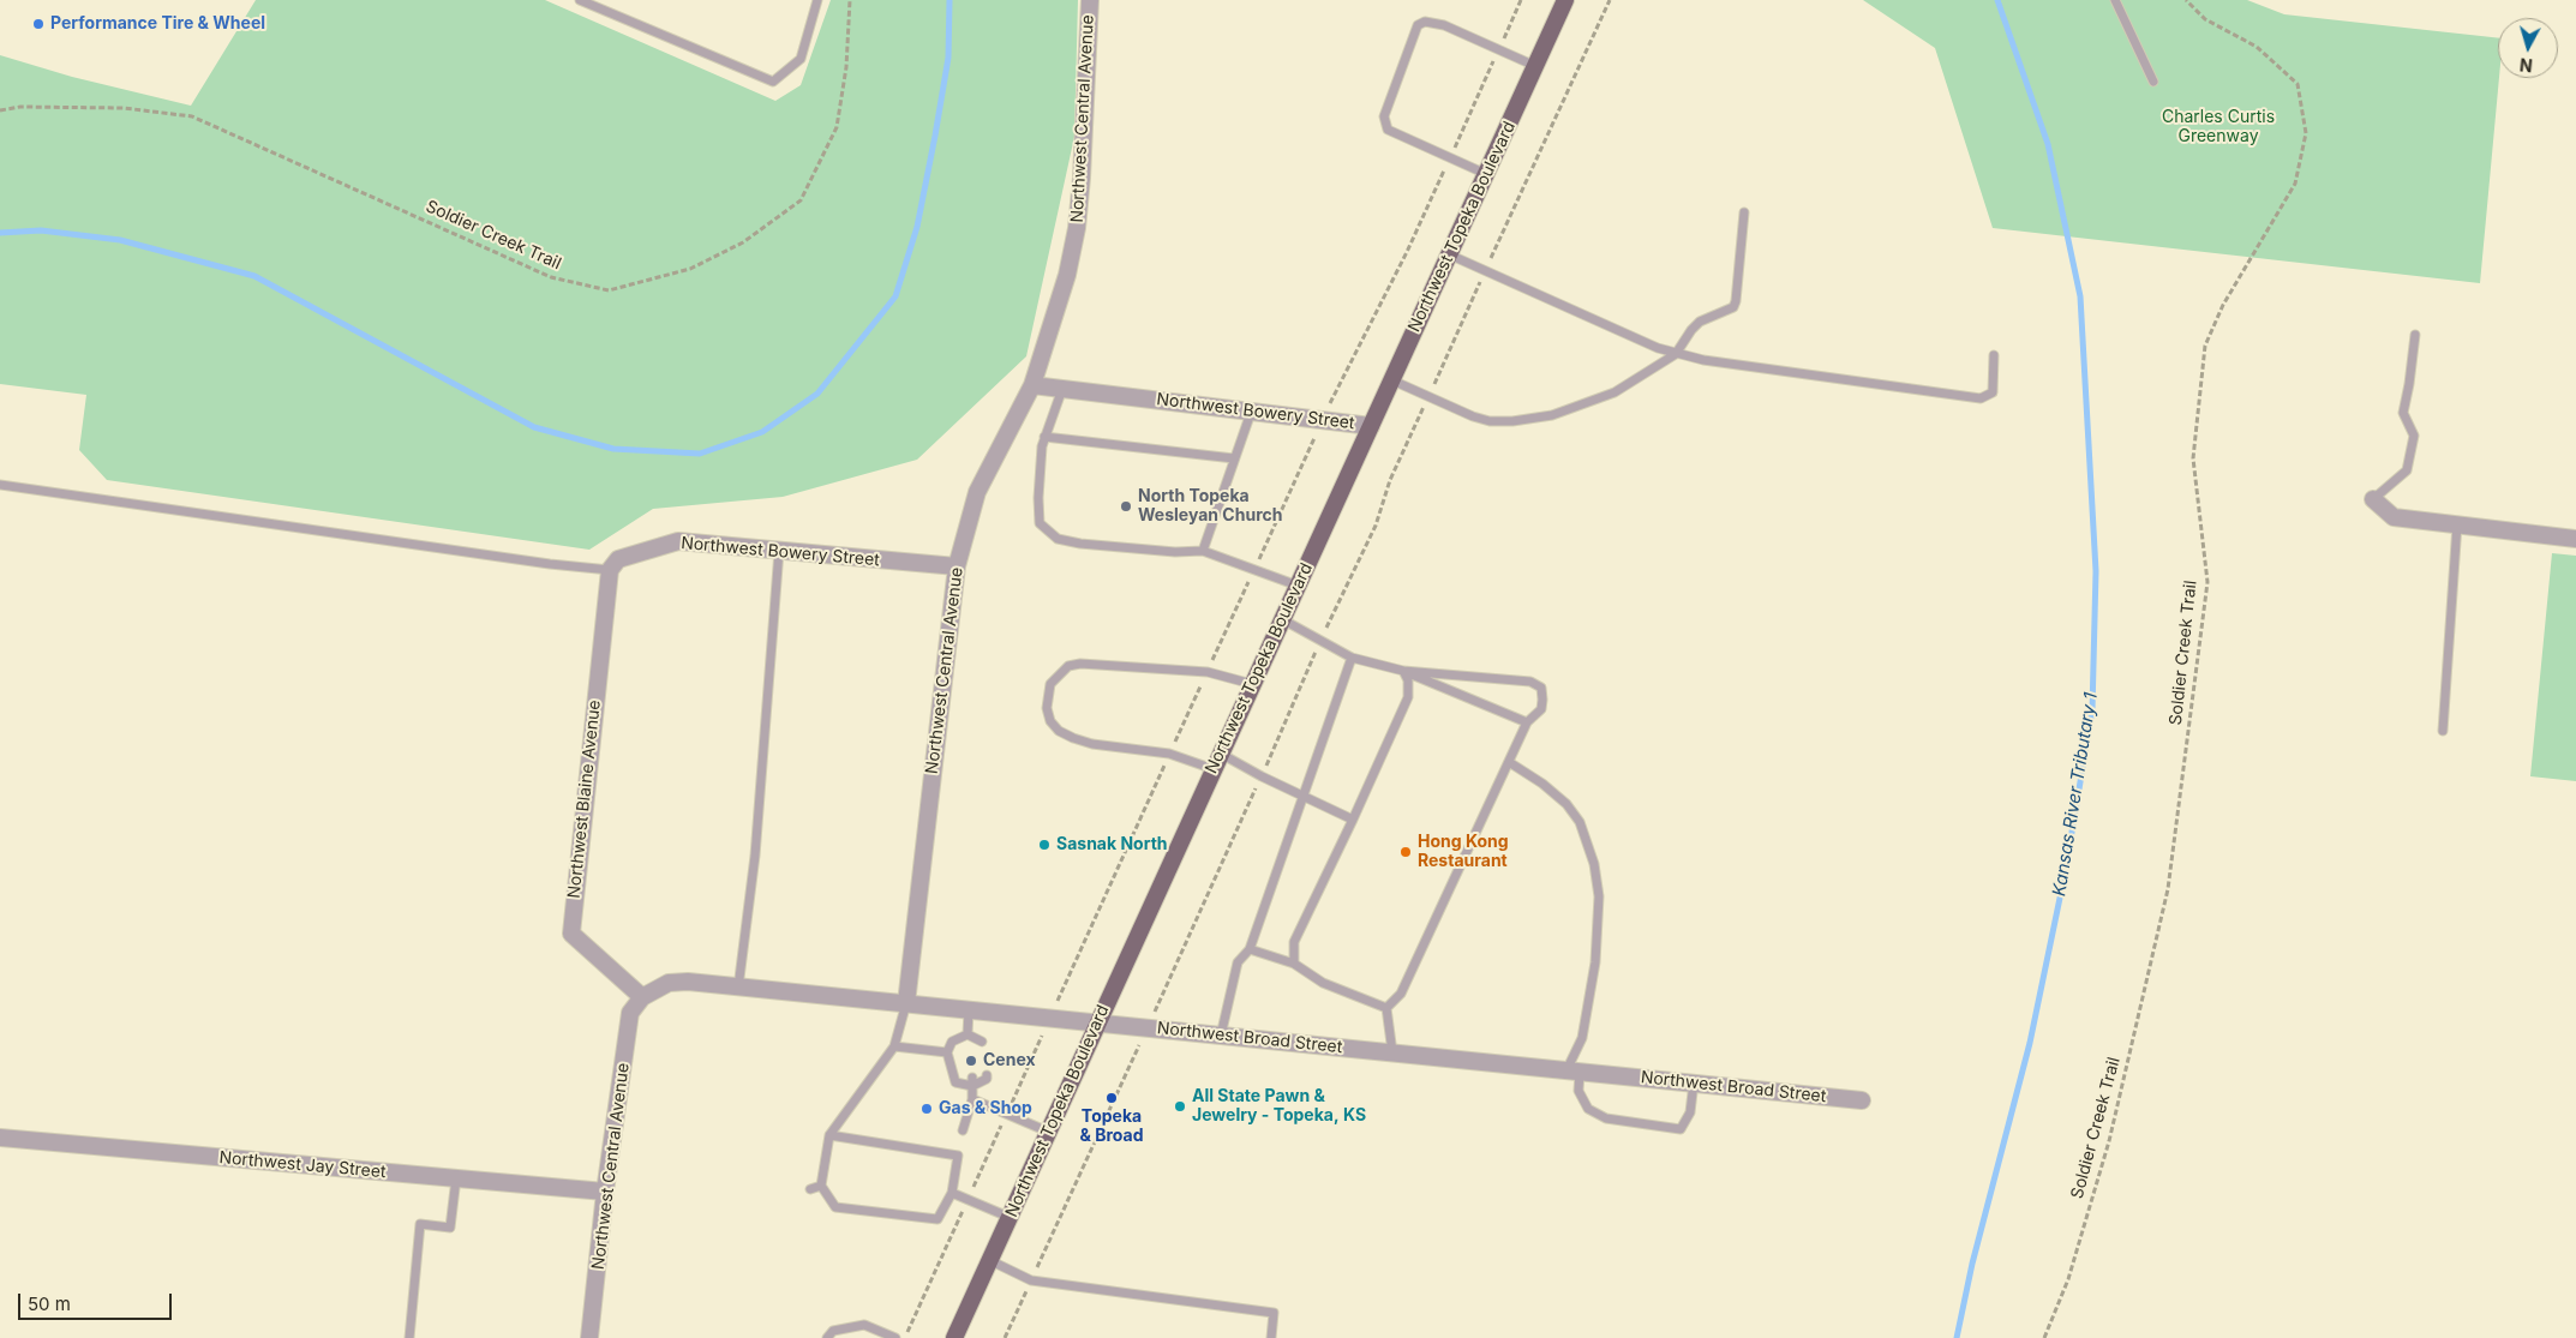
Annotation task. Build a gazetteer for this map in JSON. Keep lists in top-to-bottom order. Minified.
{"streets":{"main road":["Northwest Topeka Boulevard"],"street":["Northwest Central Avenue","Northwest Bowery Street","Northwest Blaine Avenue","Northwest Broad Street","Northwest Jay Street"],"path":["Soldier Creek Trail"]},"crossings":[["Northwest Central Avenue","Northwest Bowery Street"],["Northwest Central Avenue","Northwest Blaine Avenue"],["Northwest Central Avenue","Northwest Broad Street"],["Northwest Central Avenue","Northwest Jay Street"],["Northwest Topeka Boulevard","Northwest Bowery Street"],["Northwest Topeka Boulevard","Northwest Broad Street"],["Northwest Bowery Street","Northwest Blaine Avenue"],["Northwest Blaine Avenue","Northwest Broad Street"]],"water":["Kansas River Tributary 1"],"parks":["Charles Curtis Greenway"],"places":["Performance Tire & Wheel","North Topeka Wesleyan Church","Sasnak North","Hong Kong Restaurant","Cenex","Topeka & Broad","All State Pawn & Jewelry - Topeka, KS","Gas & Shop"],"scale_bar":"50 m","north":"bottom"}
